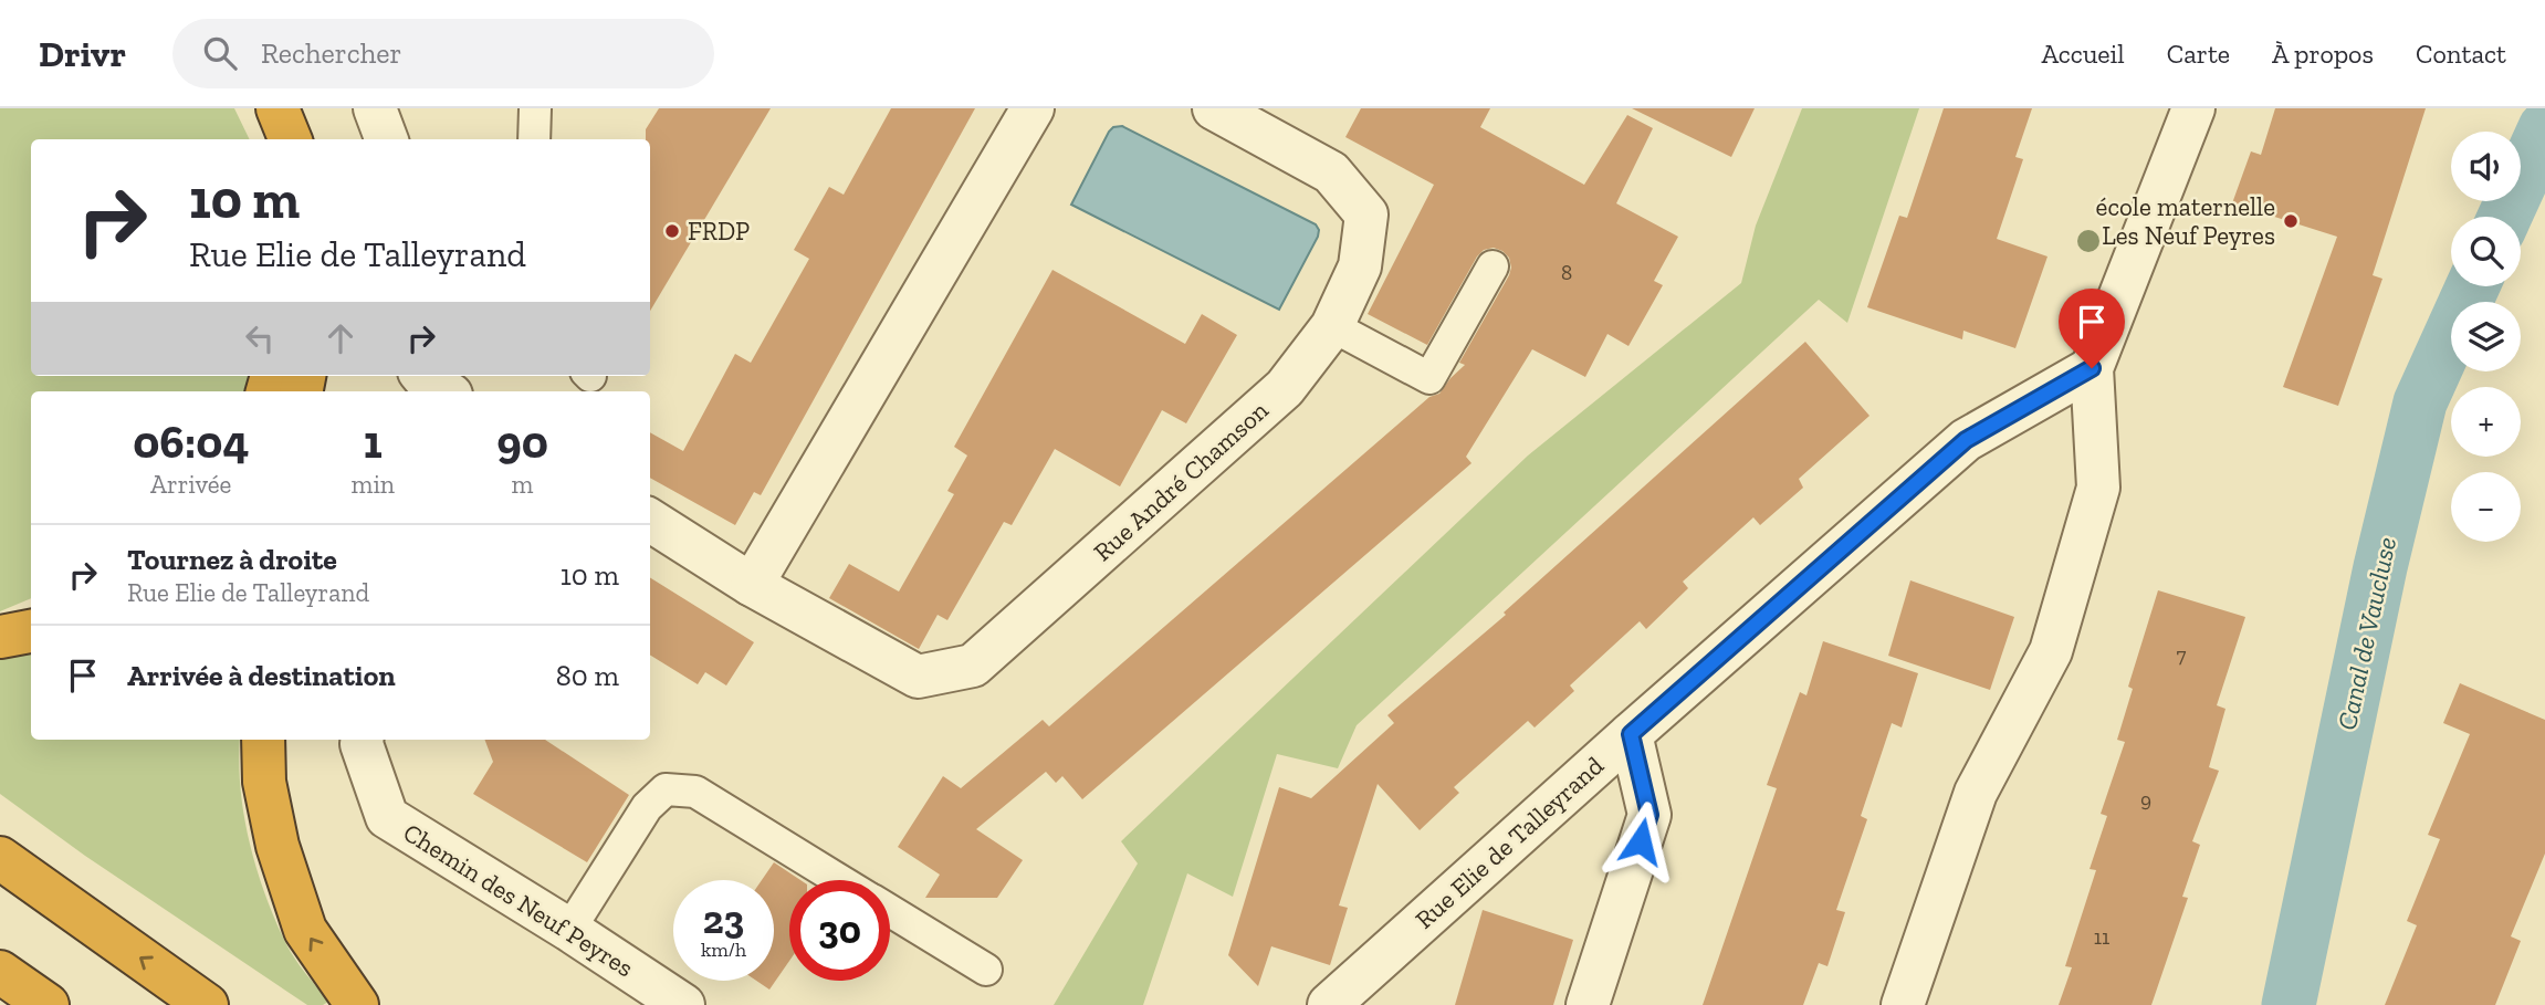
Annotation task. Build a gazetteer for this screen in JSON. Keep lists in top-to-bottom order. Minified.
{"streets":{"street":["Rue André Chamson","Rue Elie de Talleyrand","Chemin des Neuf Peyres"]},"water":["Canal de Vaucluse"],"places":["école maternelle Les Neuf Peyres","FRDP"],"house_numbers":["8","7","9","11"],"page":{"header":"Drivr","search":"Rechercher","nav":["Accueil","Carte","À propos","Contact"],"map_buttons":["+","−"],"turn":["10 m","Rue Elie de Talleyrand"],"eta":["06:04","Arrivée","1","min","90","m"],"list":[{"name":"Tournez à droite","note":"Rue Elie de Talleyrand","value":"10 m"},{"name":"Arrivée à destination","value":"80 m"}],"speed":"23 km/h","limit":"30"}}
